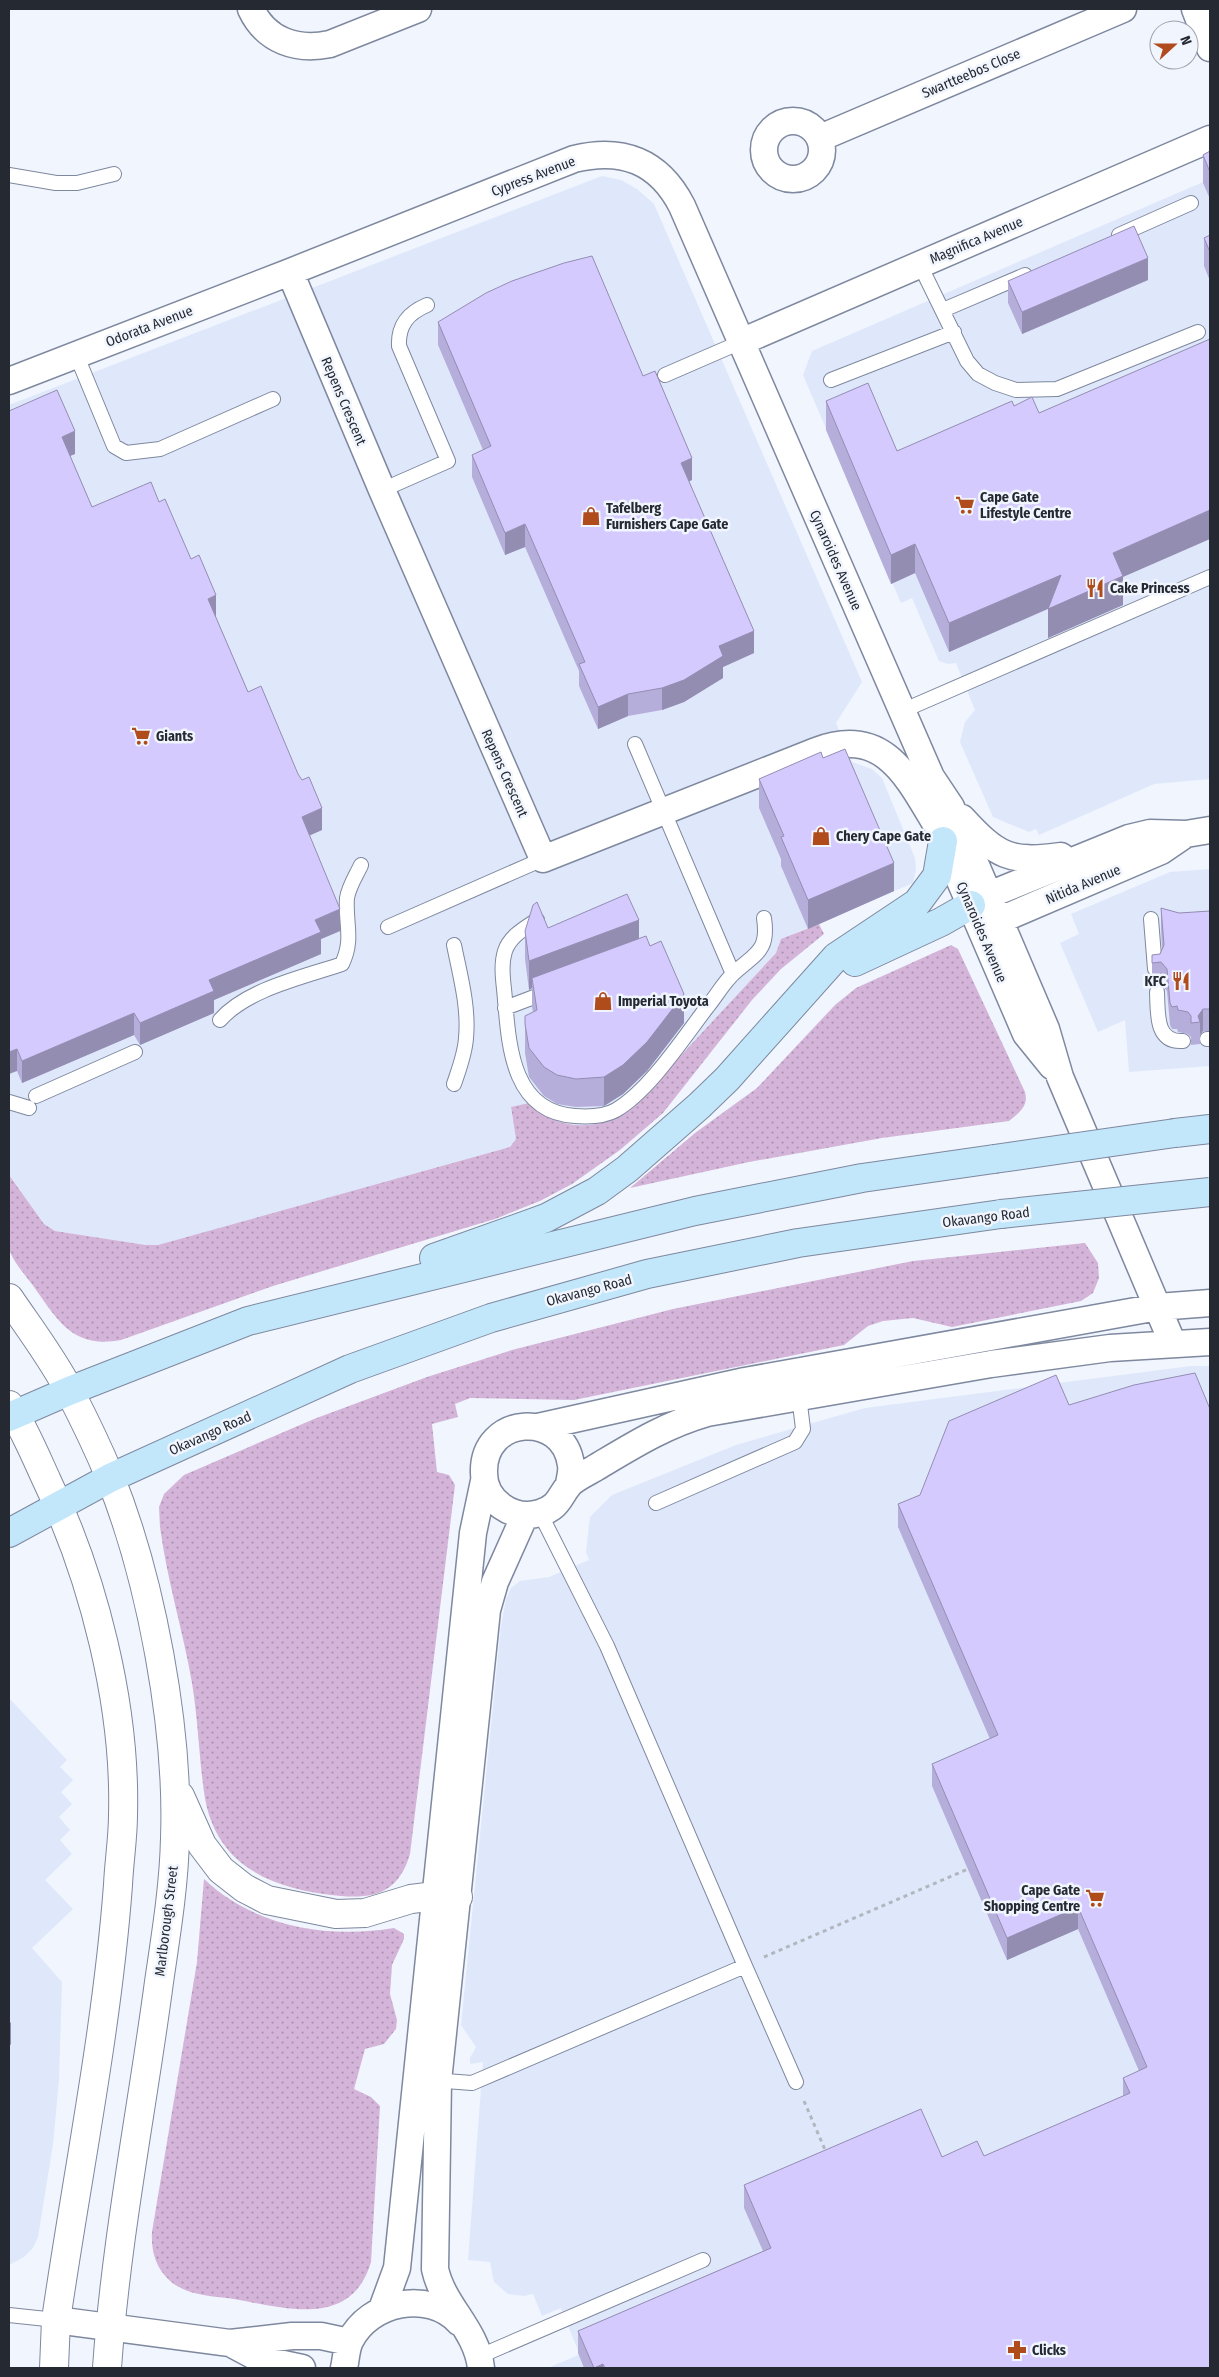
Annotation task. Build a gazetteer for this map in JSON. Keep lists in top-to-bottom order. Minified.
{"streets":{"main road":["Okavango Road"],"street":["Swartteebos Close","Cypress Avenue","Magnifica Avenue","Odorata Avenue","Repens Crescent","Cynaroides Avenue","Nitida Avenue","Marlborough Street"]},"crossings":[["Cypress Avenue","Magnifica Avenue"],["Cypress Avenue","Odorata Avenue"],["Cypress Avenue","Repens Crescent"],["Cypress Avenue","Cynaroides Avenue"],["Magnifica Avenue","Cynaroides Avenue"],["Odorata Avenue","Repens Crescent"],["Cynaroides Avenue","Nitida Avenue"],["Okavango Road","Marlborough Street"]],"places":{"supermarket":["Cape Gate Lifestyle Centre","Giants","Cape Gate Shopping Centre"],"shop":["Tafelberg Furnishers Cape Gate","Chery Cape Gate","Imperial Toyota"],"restaurant":["Cake Princess","KFC"],"pharmacy":["Clicks"]},"north":"right"}
